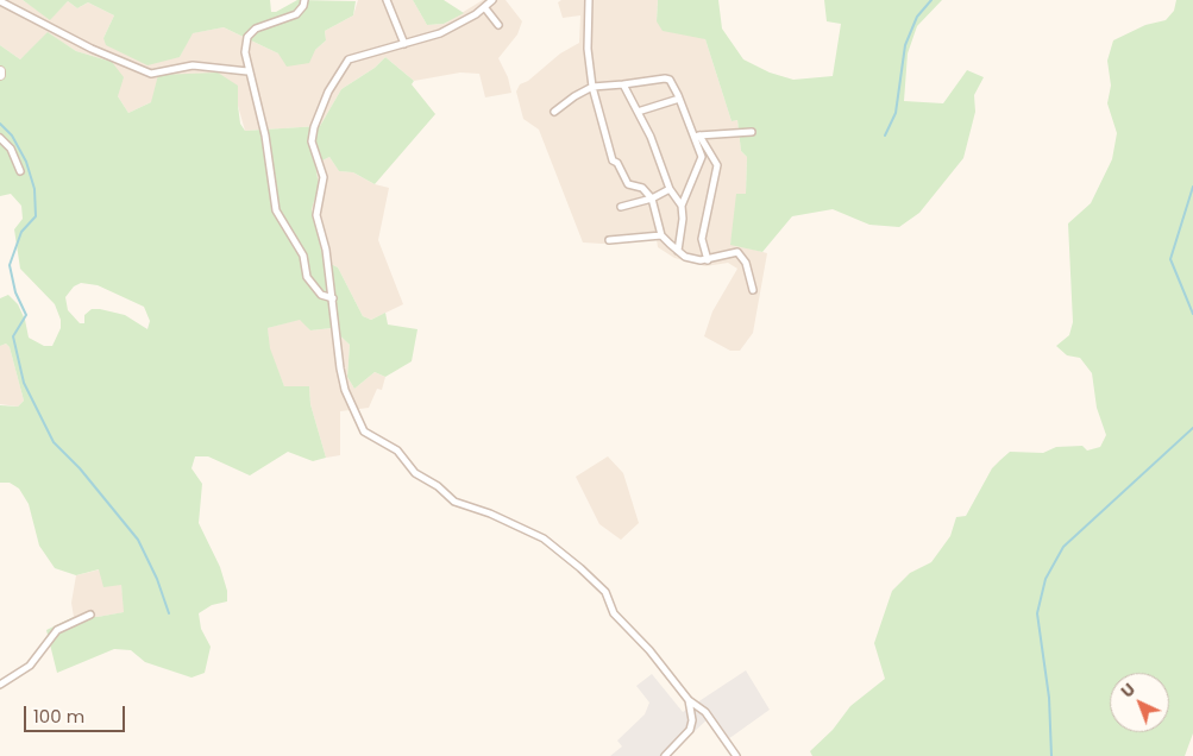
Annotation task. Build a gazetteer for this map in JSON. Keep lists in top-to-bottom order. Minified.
{"scale_bar":"100 m","north":"top left"}
